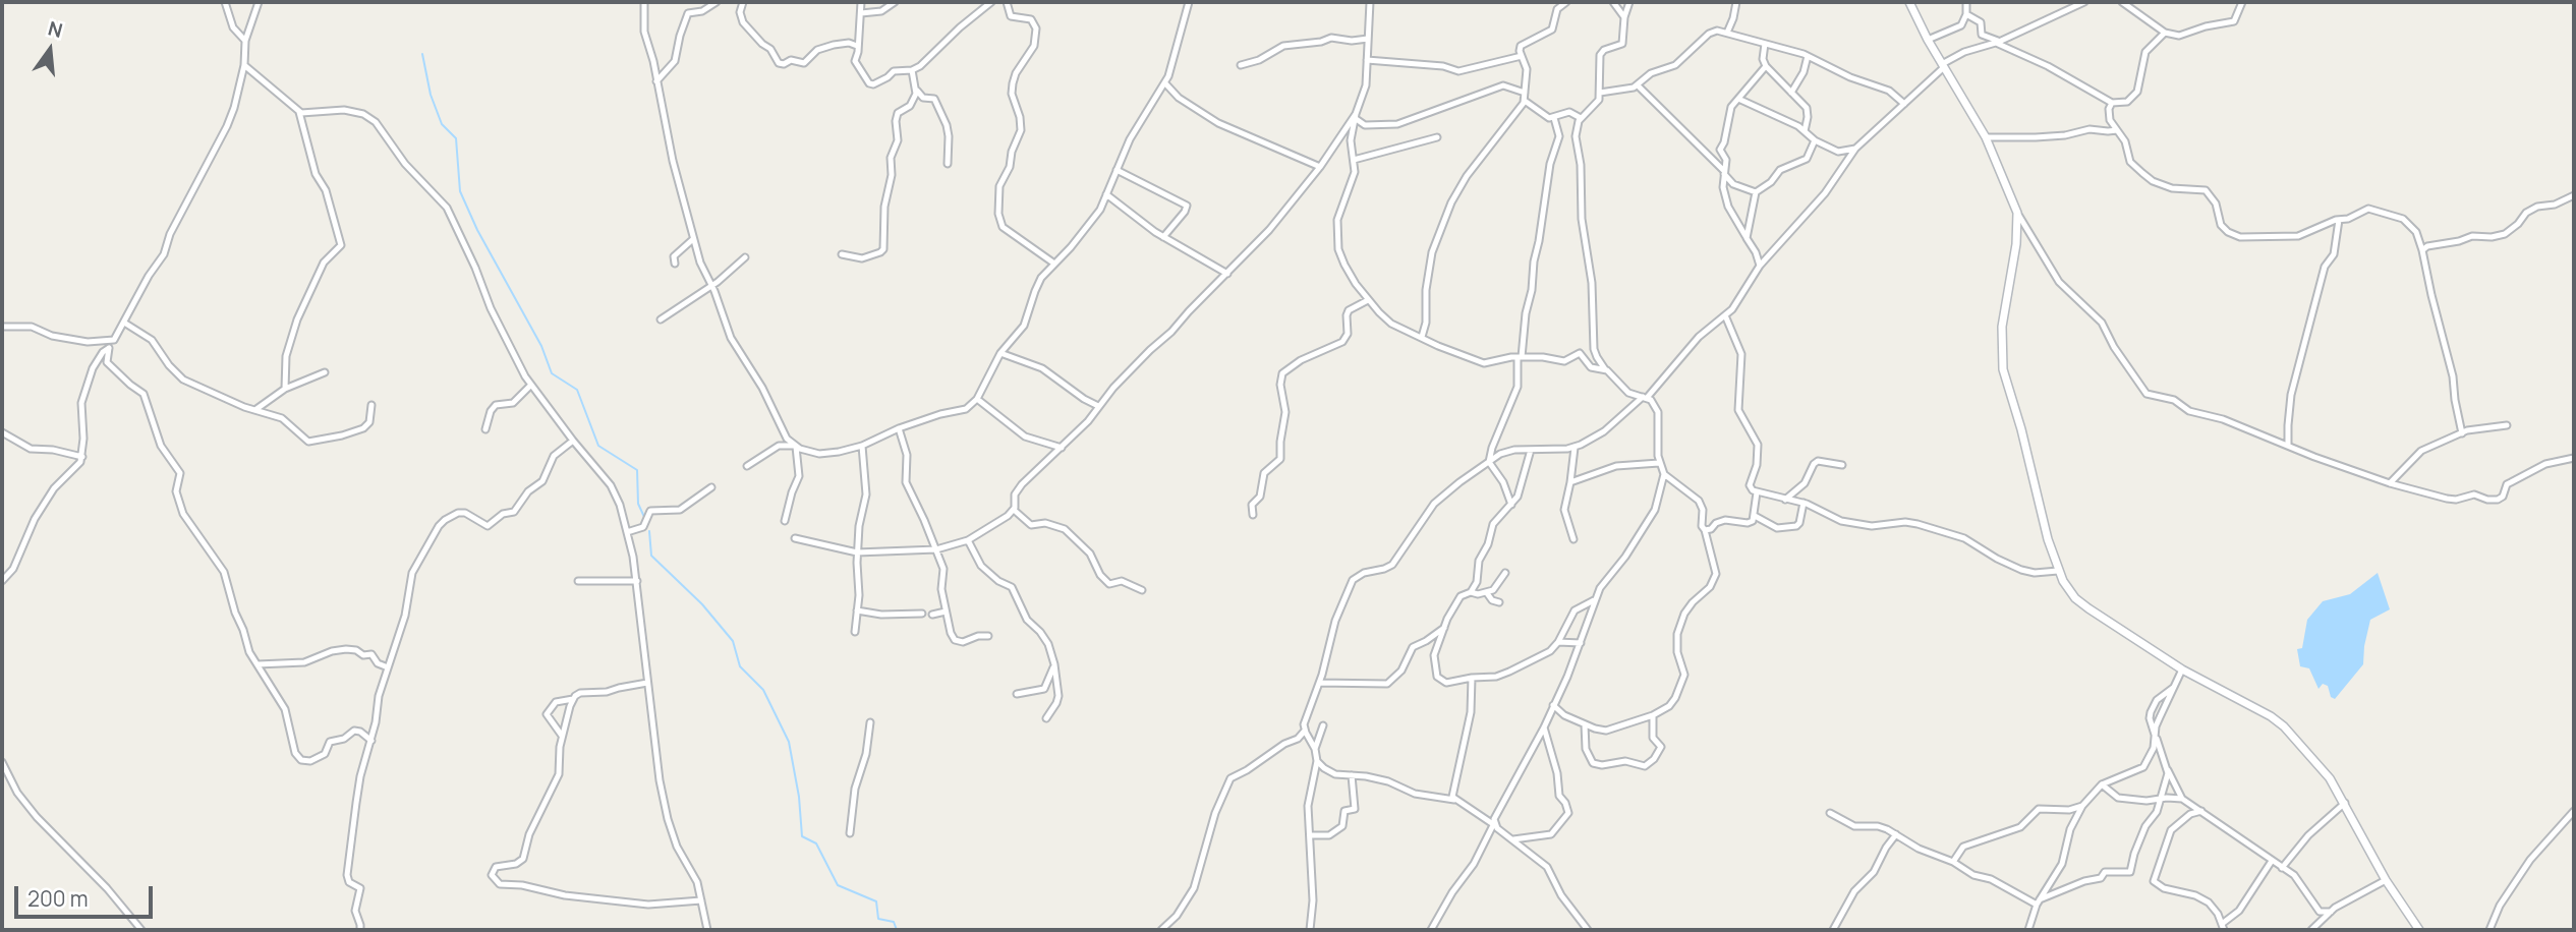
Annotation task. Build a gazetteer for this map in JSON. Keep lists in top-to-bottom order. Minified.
{"scale_bar":"200 m","north":"top"}
